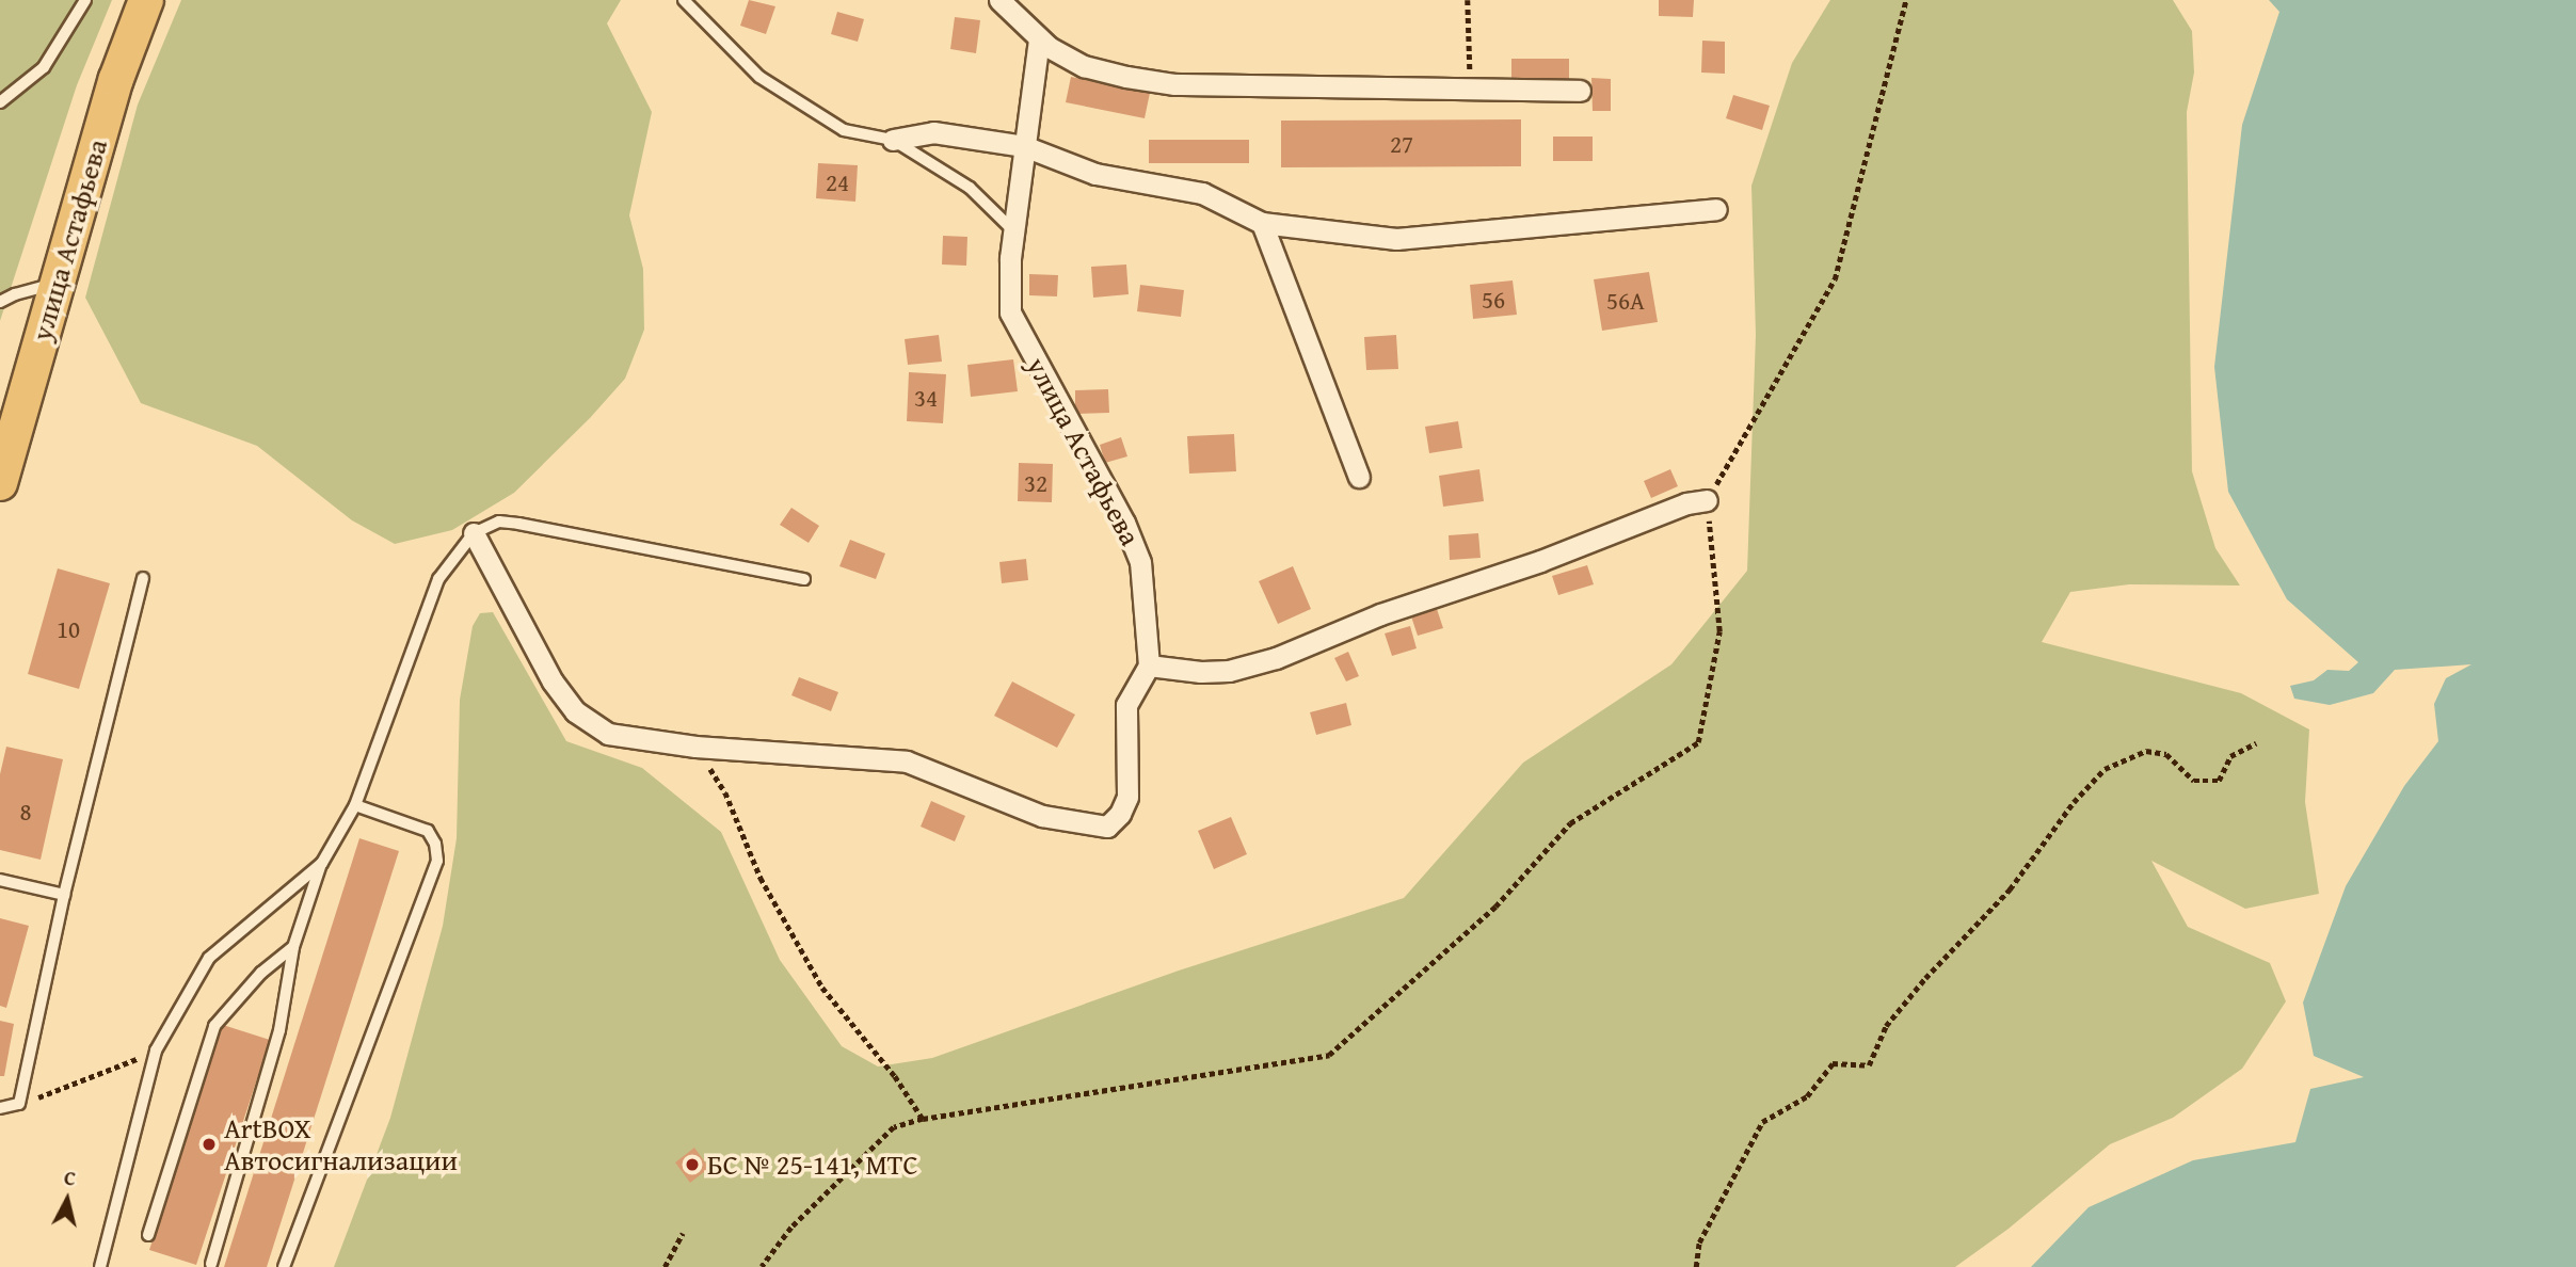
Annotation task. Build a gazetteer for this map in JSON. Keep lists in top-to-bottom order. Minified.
{"streets":{"main road":["улица Астафьева"]},"places":["ArtBOX Автосигнализации","БС № 25-141, МТС"],"house_numbers":["27","24","56","56А","34","32","10","8"],"north":"top"}
